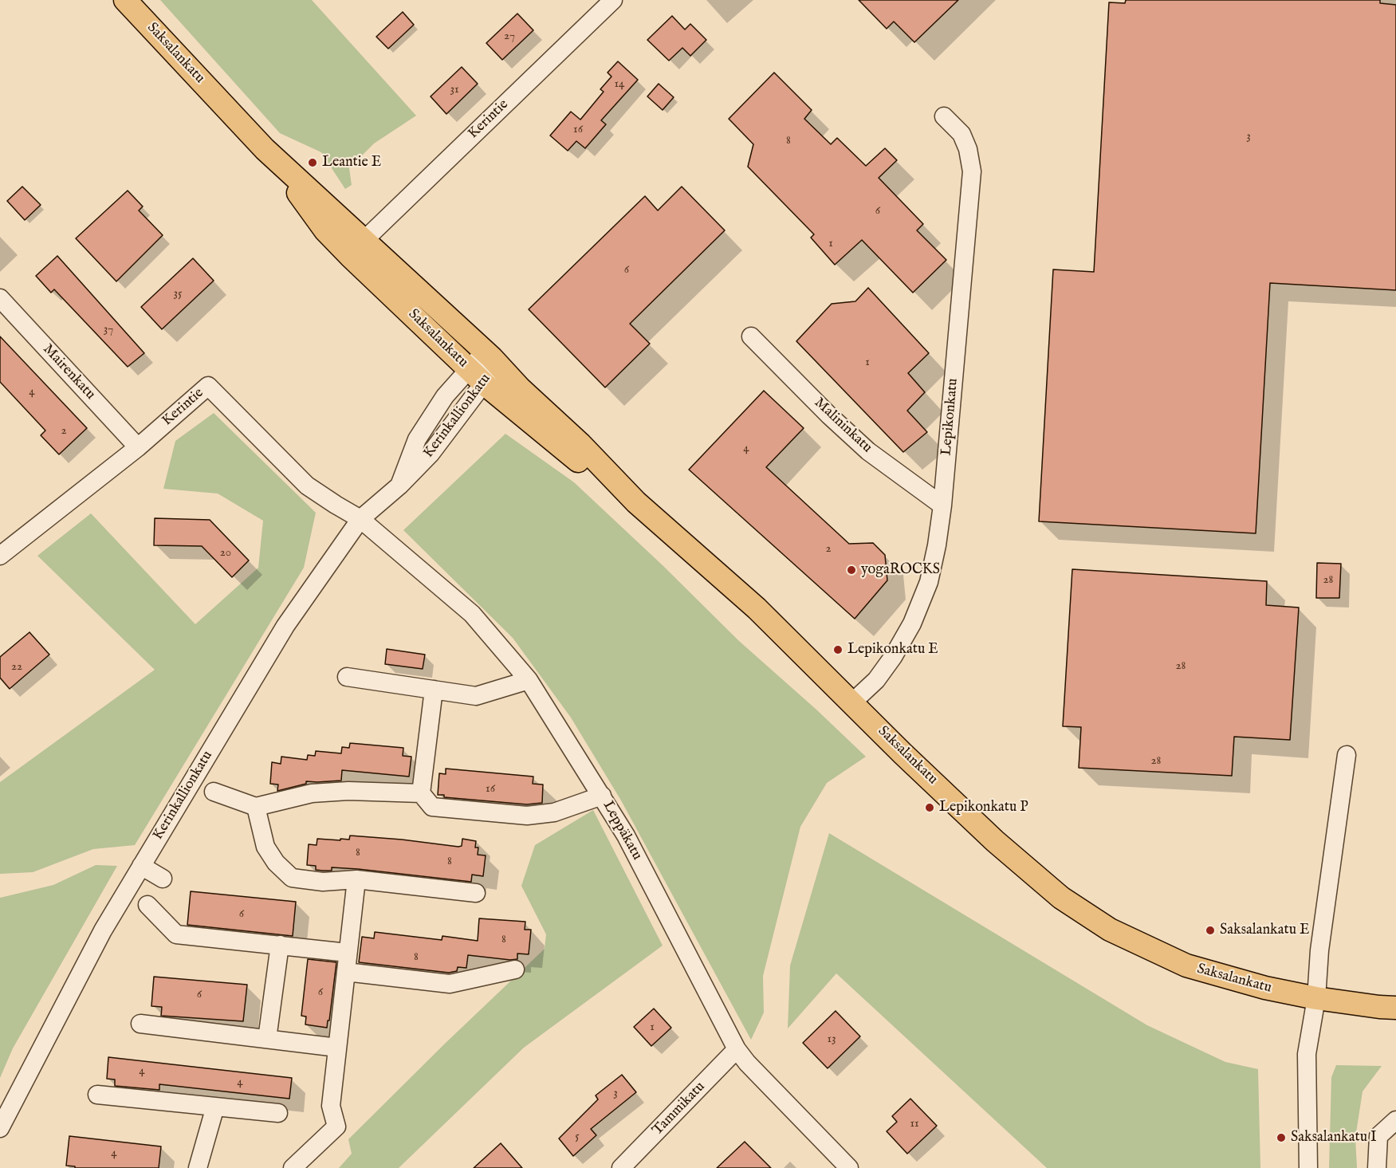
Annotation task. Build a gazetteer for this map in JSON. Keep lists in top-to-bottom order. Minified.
{"streets":{"main road":["Saksalankatu"],"street":["Kerintie","Mairenkatu","Kerinkallionkatu","Lepikonkatu","Malininkatu","Leppäkatu","Tammikatu"]},"crossings":[["Saksalankatu","Kerintie"],["Saksalankatu","Kerinkallionkatu"],["Saksalankatu","Lepikonkatu"],["Kerintie","Mairenkatu"],["Kerintie","Kerinkallionkatu"],["Kerintie","Leppäkatu"],["Kerinkallionkatu","Leppäkatu"],["Lepikonkatu","Malininkatu"],["Leppäkatu","Tammikatu"]],"places":["Leantie E","yogaROCKS","Lepikonkatu E","Lepikonkatu P","Saksalankatu E","Saksalankatu I"],"house_numbers":["27","14","31","16","3","8","6","1","6","35","37","1","4","2","4","2","20","28","28","22","28","16","8","8","6","8","8","6","6","1","13","4","4","3","11","5","4"]}
